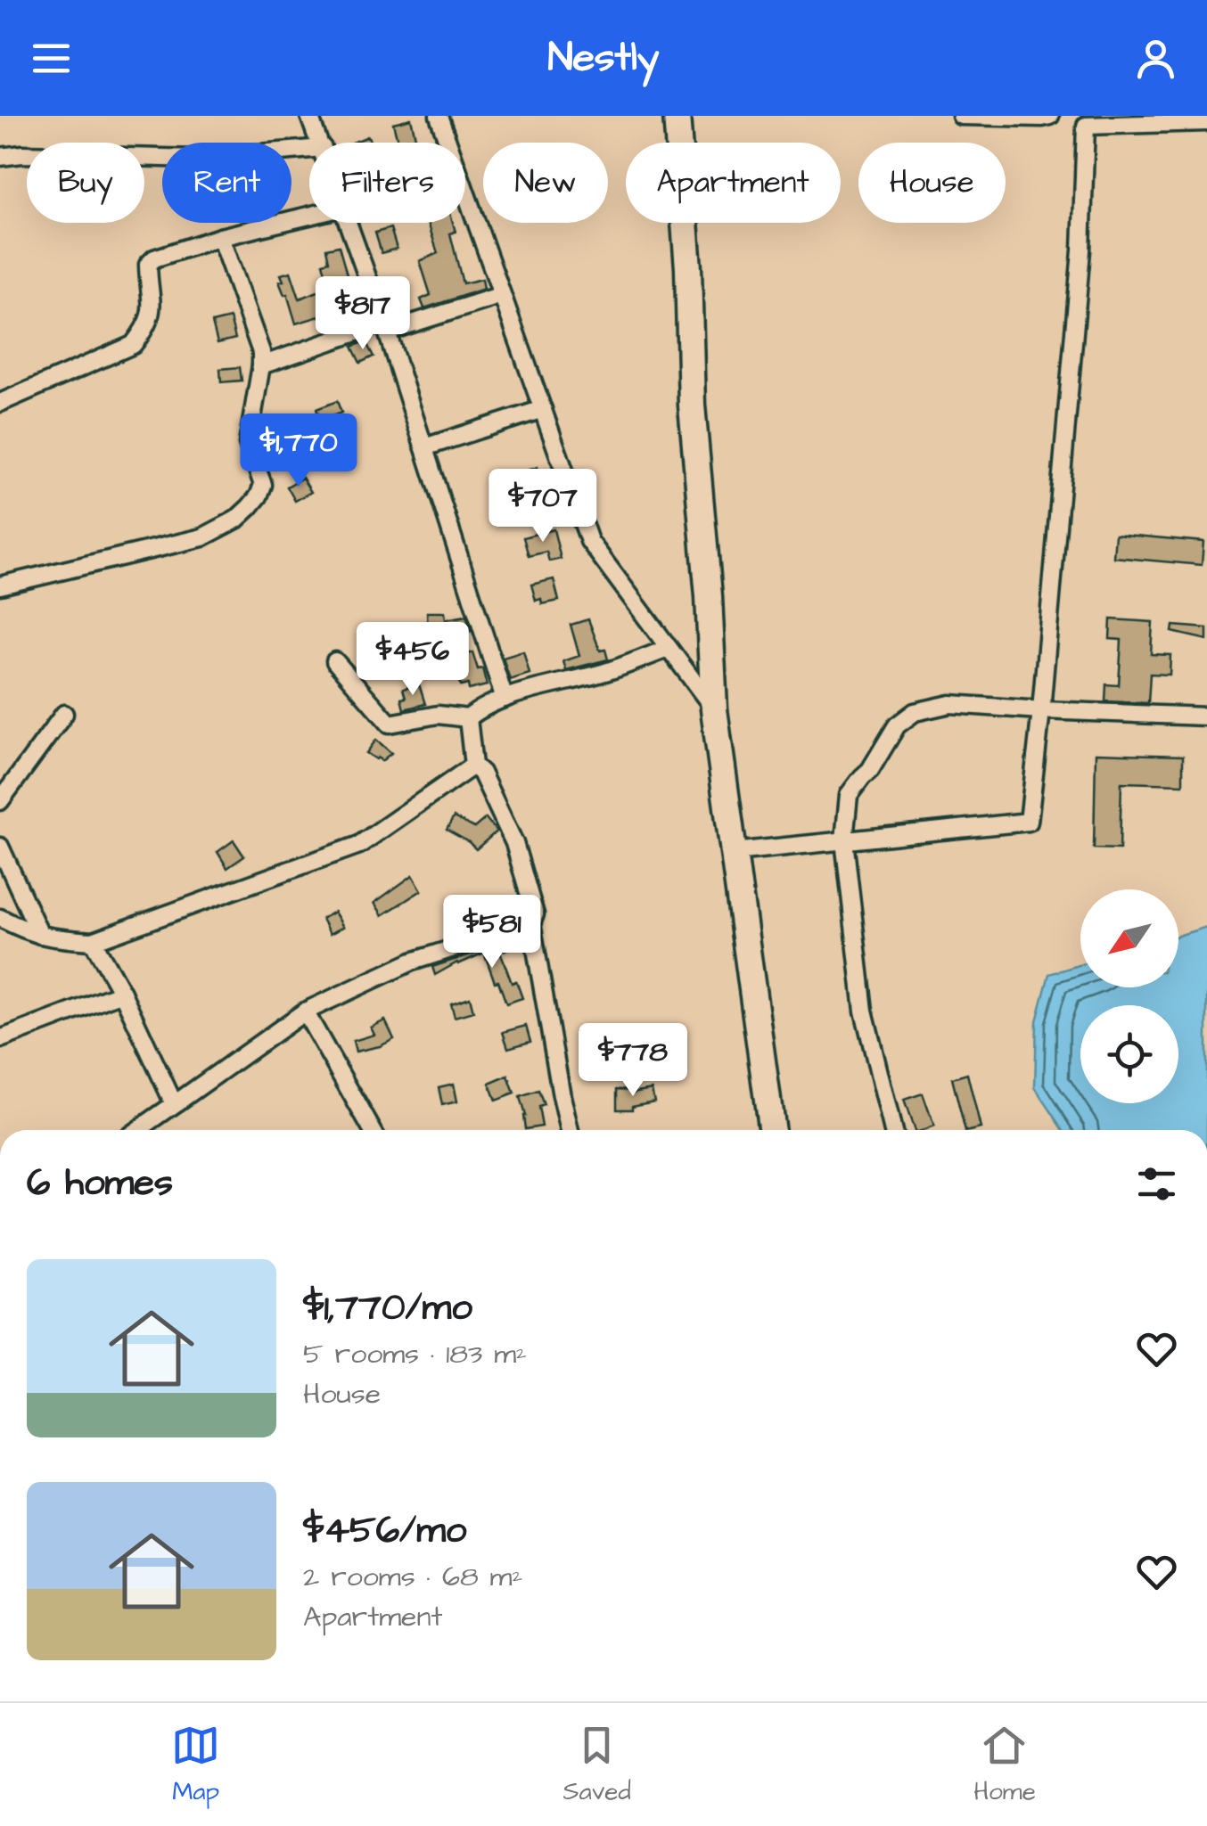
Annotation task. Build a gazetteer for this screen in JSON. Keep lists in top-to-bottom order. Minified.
{"north":"bottom left","page":{"header":"Nestly","chip":["Buy","Rent","Filters","New","Apartment","House"],"price":["$817","$1,770","$707","$456","$581","$778"],"heading":"6 homes","list":[{"name":"$1,770/mo","note":"5 rooms · 183 m² · House"},{"name":"$456/mo","note":"2 rooms · 68 m² · Apartment"}],"tabs":["Map","Saved","Home"]}}
